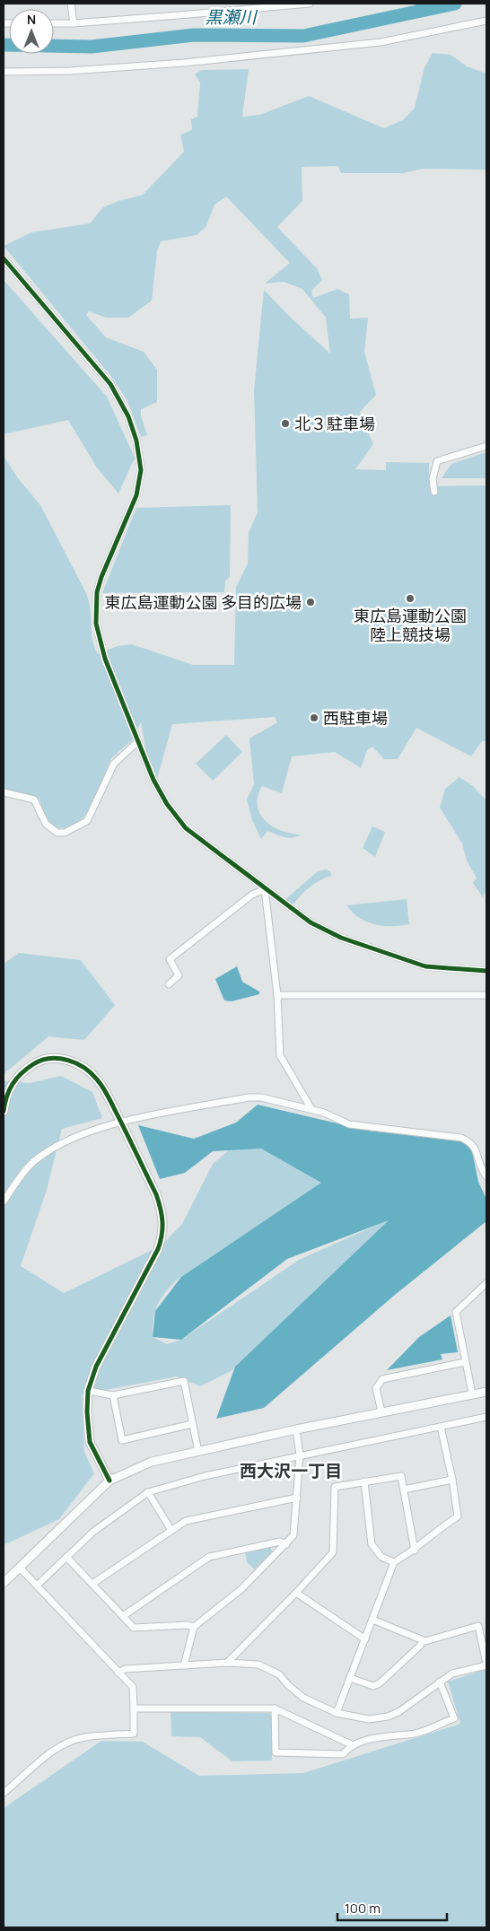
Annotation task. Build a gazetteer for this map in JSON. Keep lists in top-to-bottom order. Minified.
{"districts":["西大沢一丁目"],"water":["黒瀬川"],"places":["北３駐車場","東広島運動公園 陸上競技場","東広島運動公園 多目的広場","西駐車場"],"scale_bar":"100 m","north":"top"}
